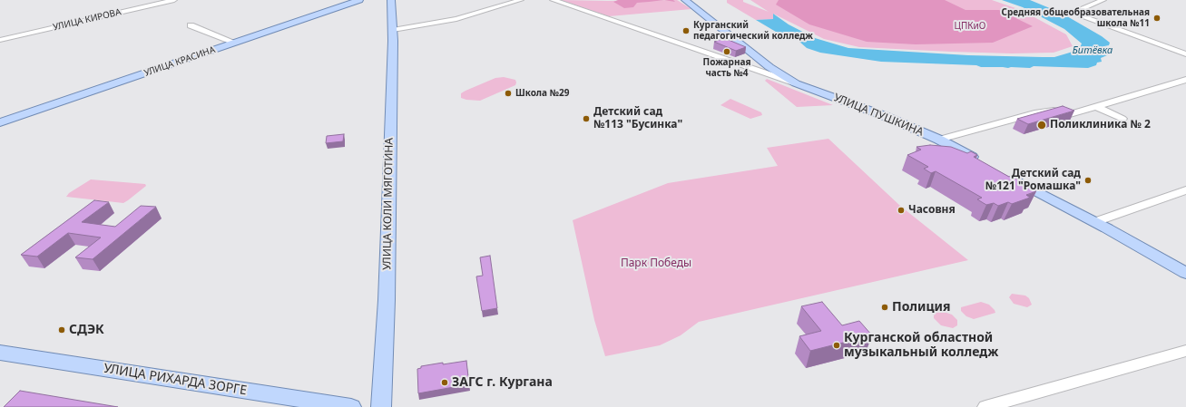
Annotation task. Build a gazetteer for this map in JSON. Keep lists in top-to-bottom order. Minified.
{"streets":{"main road":["УЛИЦА КРАСИНА","УЛИЦА ПУШКИНА","УЛИЦА КОЛИ МЯГОТИНА","УЛИЦА РИХАРДА ЗОРГЕ"],"street":["УЛИЦА КИРОВА"]},"water":["Битёвка"],"parks":["ЦПКиО","Парк Победы"],"places":["Средняя общеобразовательная школа №11","Курганский педагогический колледж","Пожарная часть №4","Школа №29","Детский сад №113 \"Бусинка\"","Поликлиника № 2","Детский сад №121 \"Ромашка\"","Часовня","Полиция","СДЭК","Курганской областной музыкальный колледж","ЗАГС г. Кургана"]}
